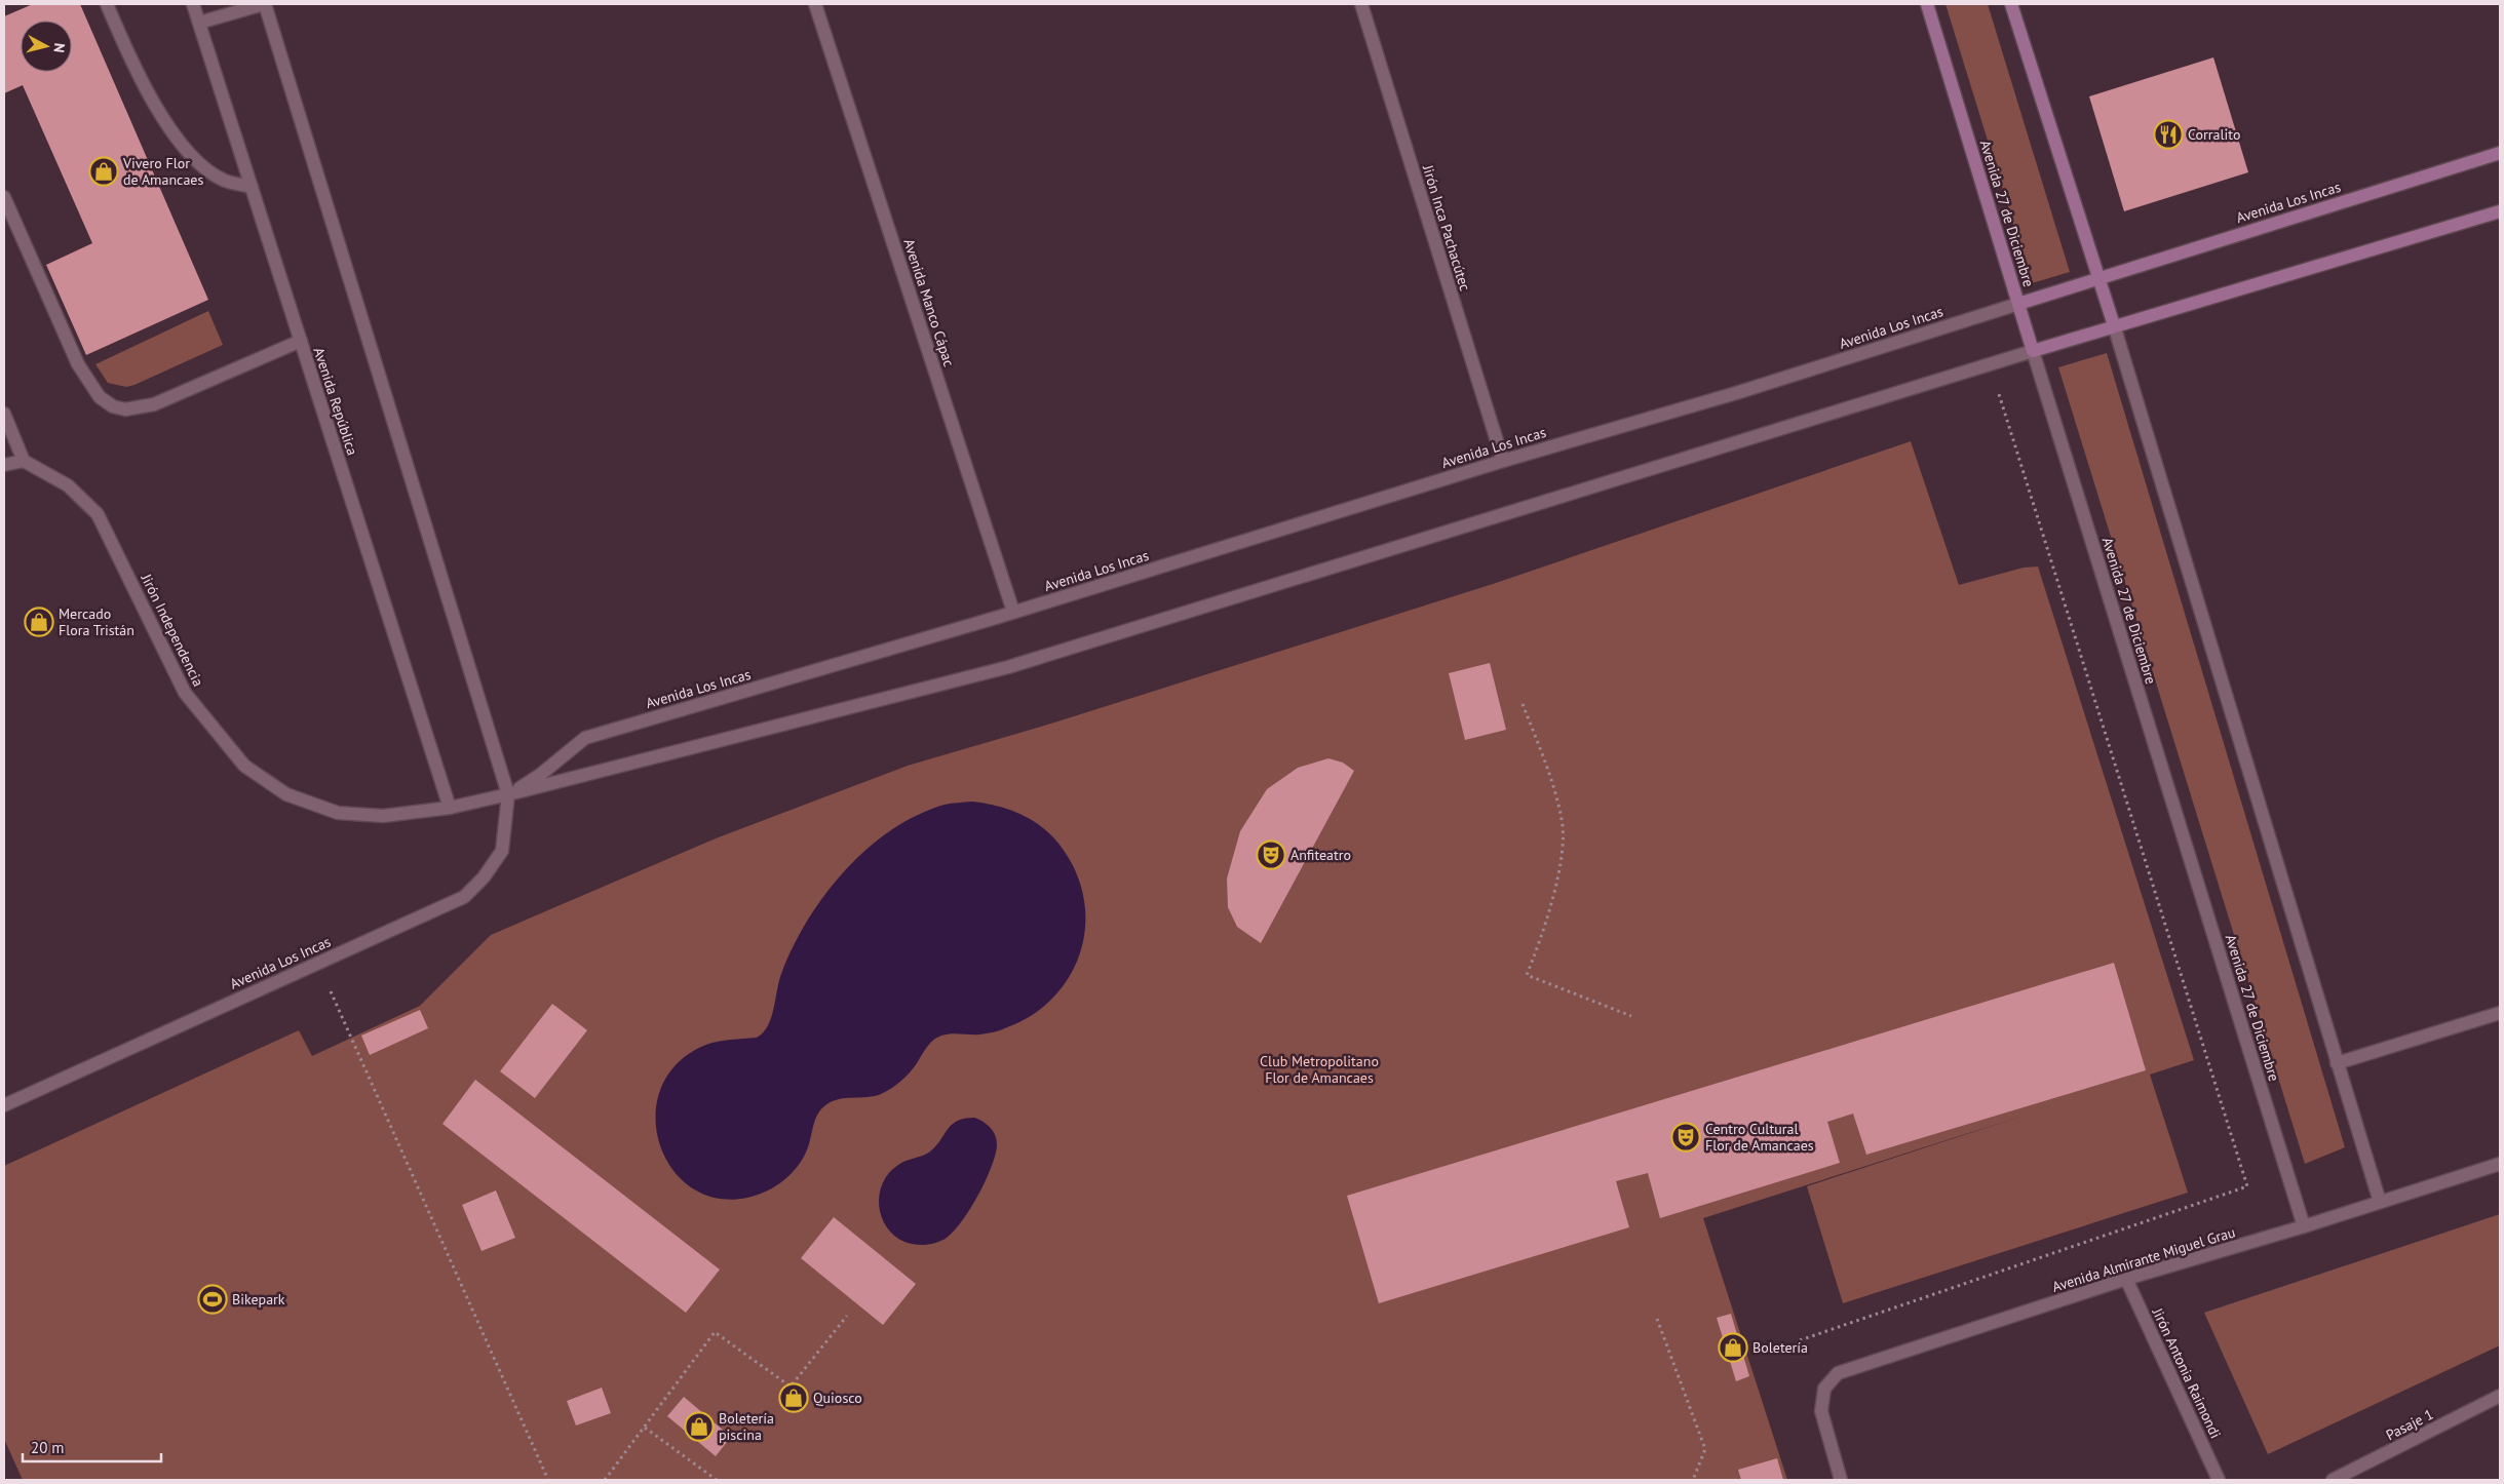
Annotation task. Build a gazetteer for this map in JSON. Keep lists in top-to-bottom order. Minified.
{"streets":{"street":["Avenida Los Incas","Avenida 27 de Diciembre","Jirón Inca Pachacútec","Avenida Manco Cápac","Avenida República","Jirón Independencia","Avenida Almirante Miguel Grau","Jirón Antonia Raimondi","Pasaje 1"]},"crossings":[["Avenida Los Incas","Avenida 27 de Diciembre"],["Avenida Los Incas","Jirón Inca Pachacútec"],["Avenida Los Incas","Avenida Manco Cápac"],["Avenida Los Incas","Jirón Independencia"],["Avenida 27 de Diciembre","Avenida Almirante Miguel Grau"],["Avenida República","Jirón Independencia"],["Avenida Almirante Miguel Grau","Jirón Antonia Raimondi"]],"parks":["Club Metropolitano Flor de Amancaes"],"places":{"restaurant":["Corralito"],"shop":["Vivero Flor de Amancaes","Mercado Flora Tristán","Boletería","Quiosco","Boletería piscina"],"theatre":["Anfiteatro","Centro Cultural Flor de Amancaes"],"sports":["Bikepark"]},"scale_bar":"20 m","north":"right"}
